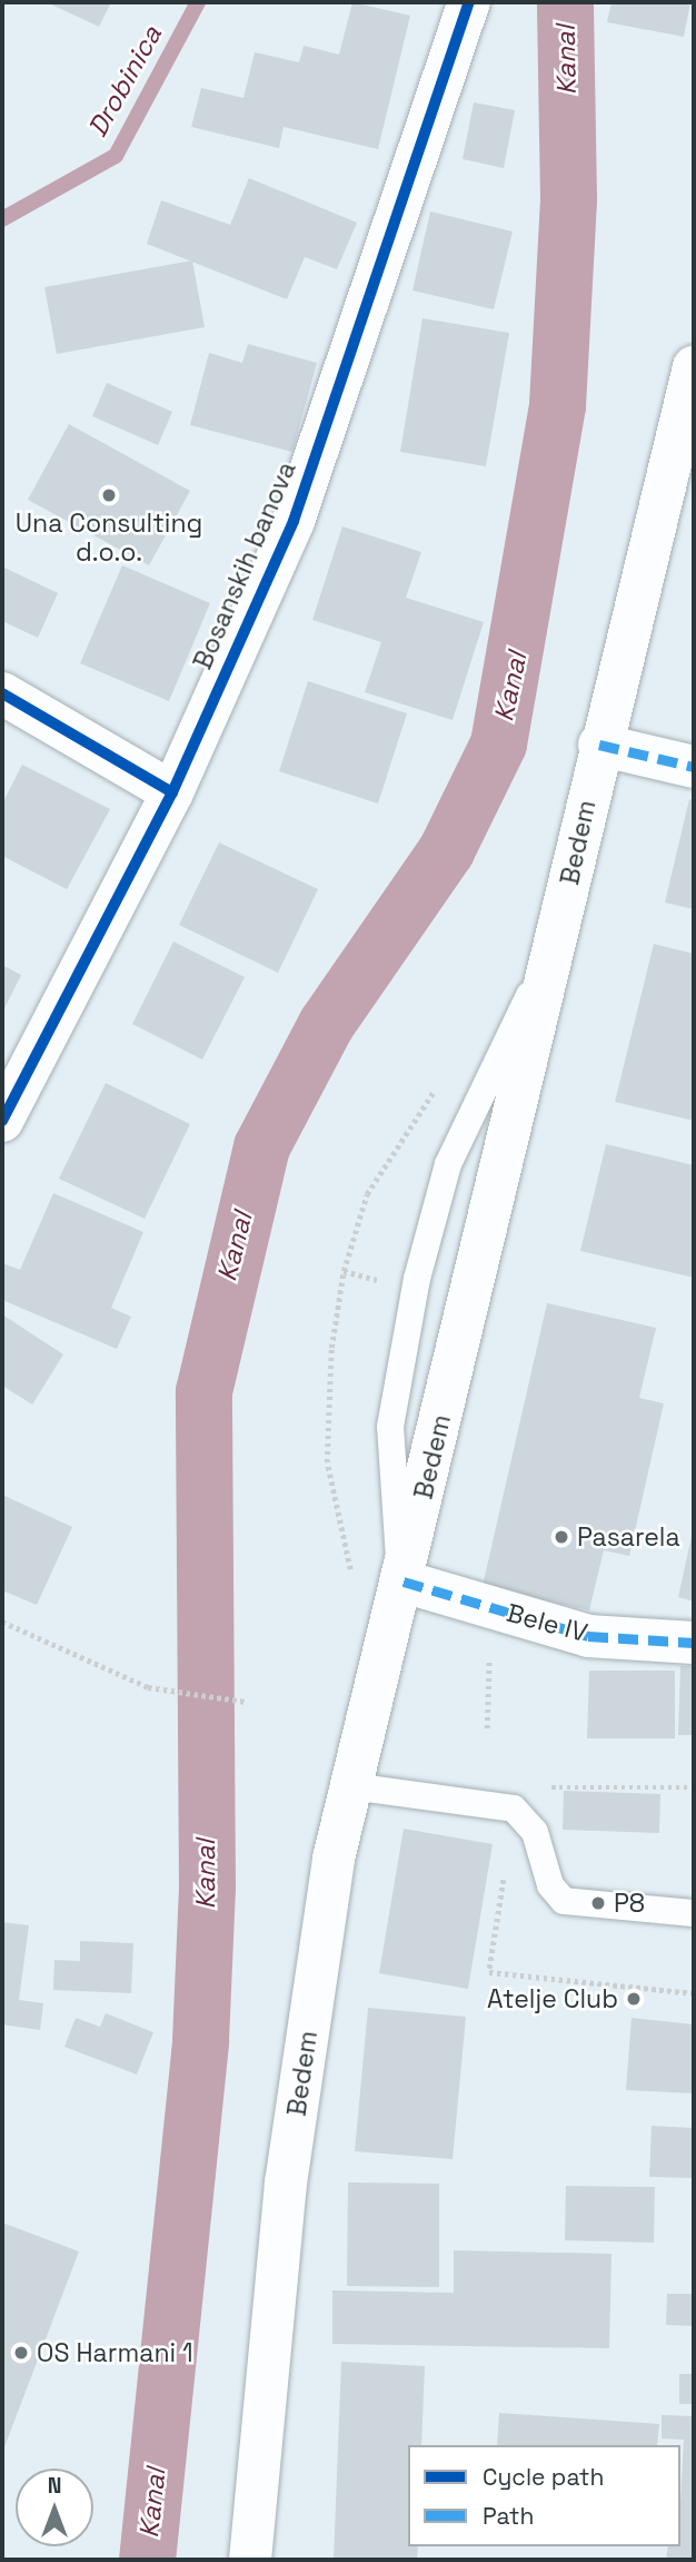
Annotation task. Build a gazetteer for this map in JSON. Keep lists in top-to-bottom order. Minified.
{"streets":{"main road":["Bosanskih banova","Bedem","Bele IV"]},"crossings":[["Bedem","Bele IV"]],"water":["Kanal","Drobinica"],"places":["Una Consulting d.o.o.","Pasarela","P8","Atelje Club","OS Harmani 1"],"legend":["Cycle path","Path"],"north":"top"}
